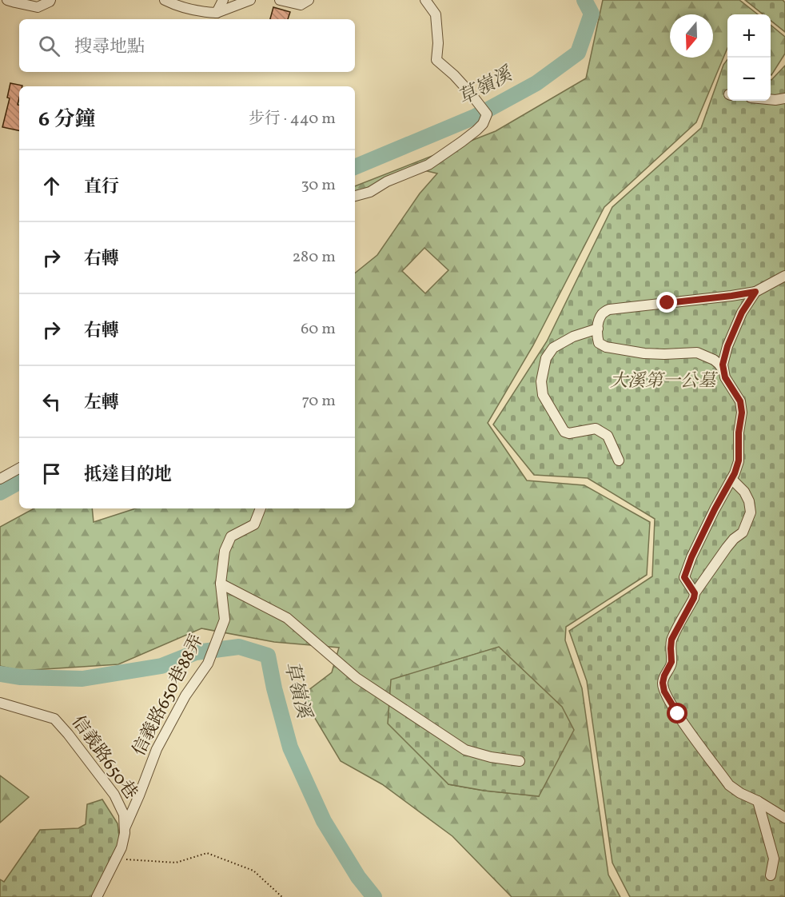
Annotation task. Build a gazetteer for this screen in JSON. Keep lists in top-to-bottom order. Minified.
{"streets":{"lane":["信義路650巷88弄","信義路650巷"]},"crossings":[["信義路650巷88弄","信義路650巷"]],"water":["草嶺溪"],"parks":["大溪第一公墓"],"north":"bottom","page":{"map_buttons":["+","−"],"search":"搜尋地點","heading":["6 分鐘","步行 · 440 m"],"list":[["直行","30 m"],["右轉","280 m"],["右轉","60 m"],["左轉","70 m"],"抵達目的地"]}}
